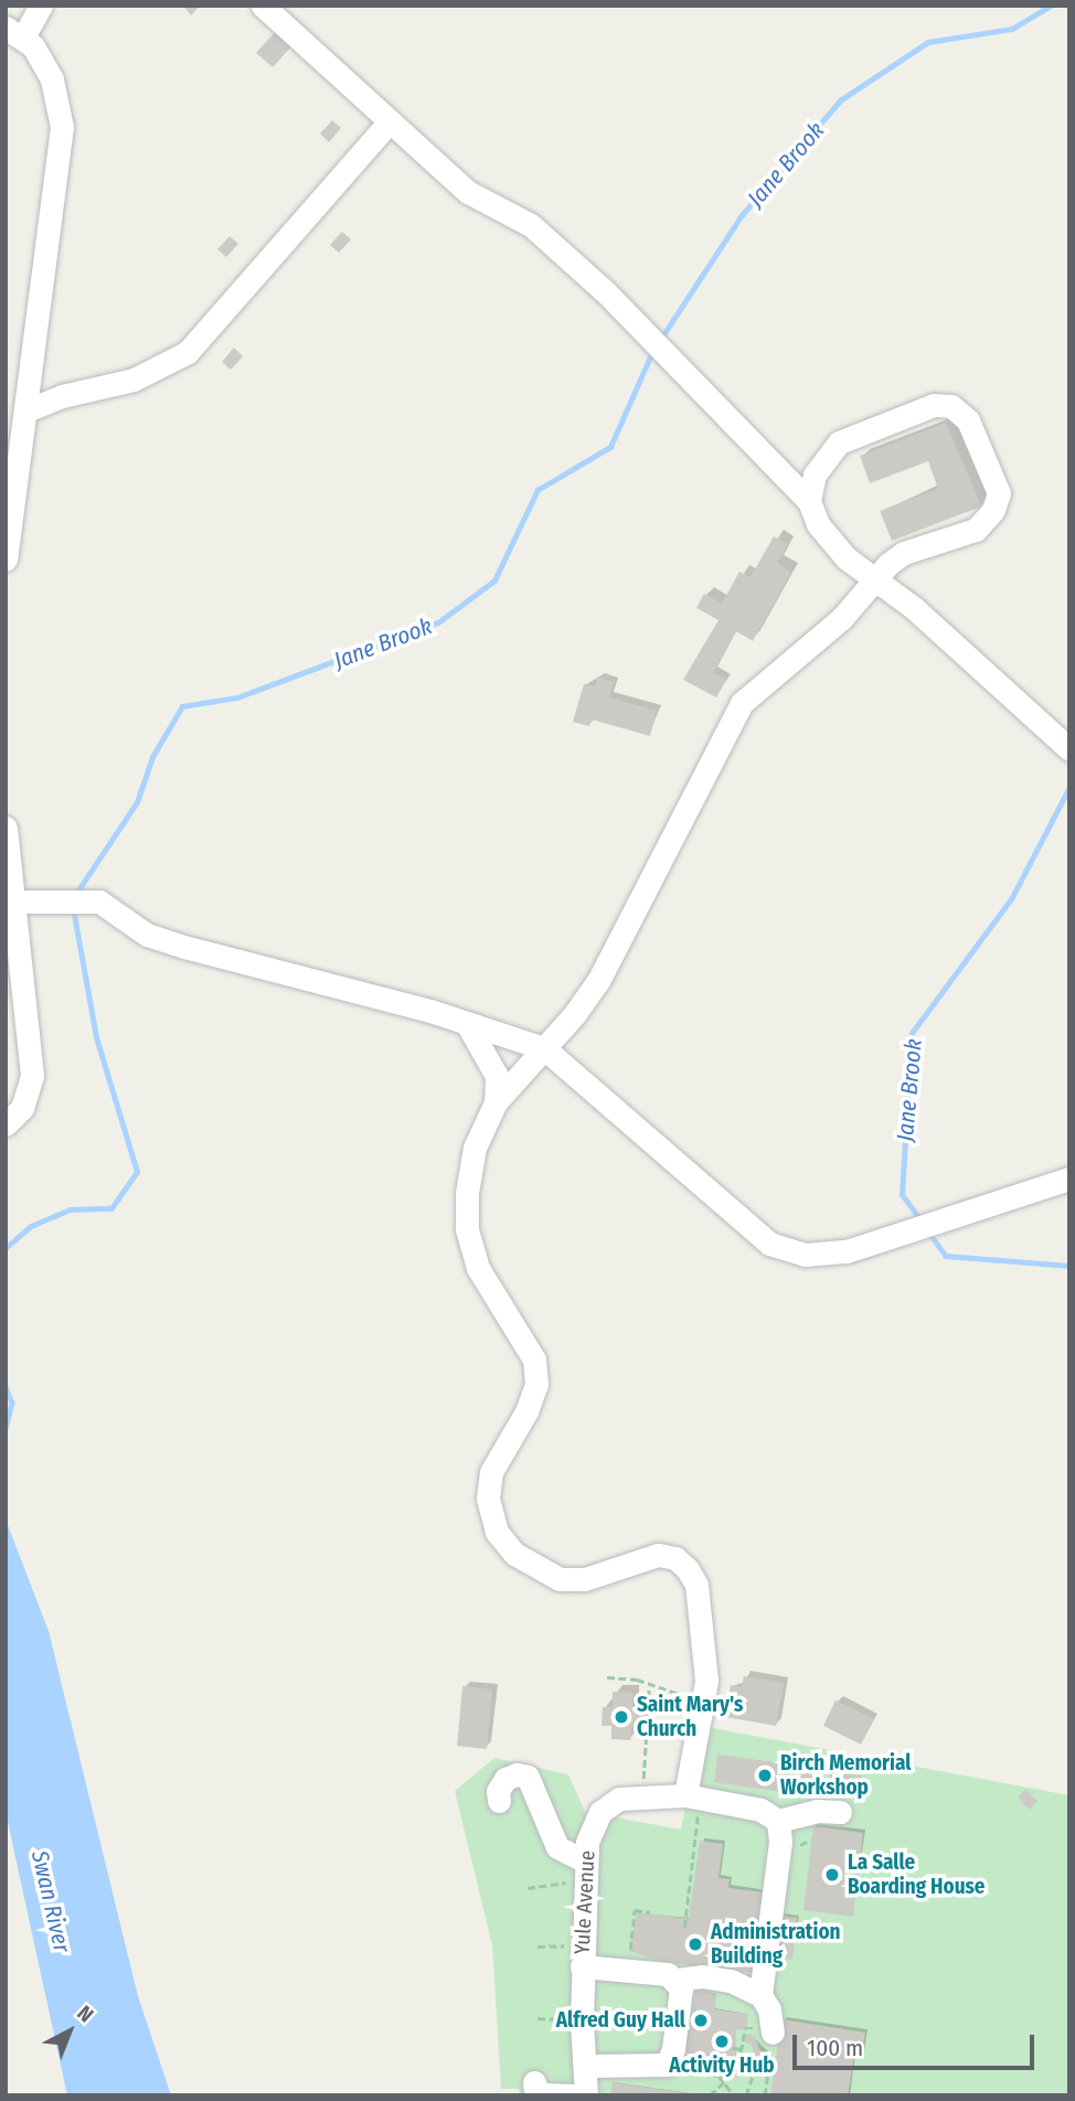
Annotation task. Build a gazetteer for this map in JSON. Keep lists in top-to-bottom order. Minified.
{"streets":{"street":["Yule Avenue"]},"water":["Jane Brook","Swan River"],"places":["Saint Mary's Church","Birch Memorial Workshop","La Salle Boarding House","Administration Building","Alfred Guy Hall","Activity Hub"],"scale_bar":"100 m","north":"top right"}
